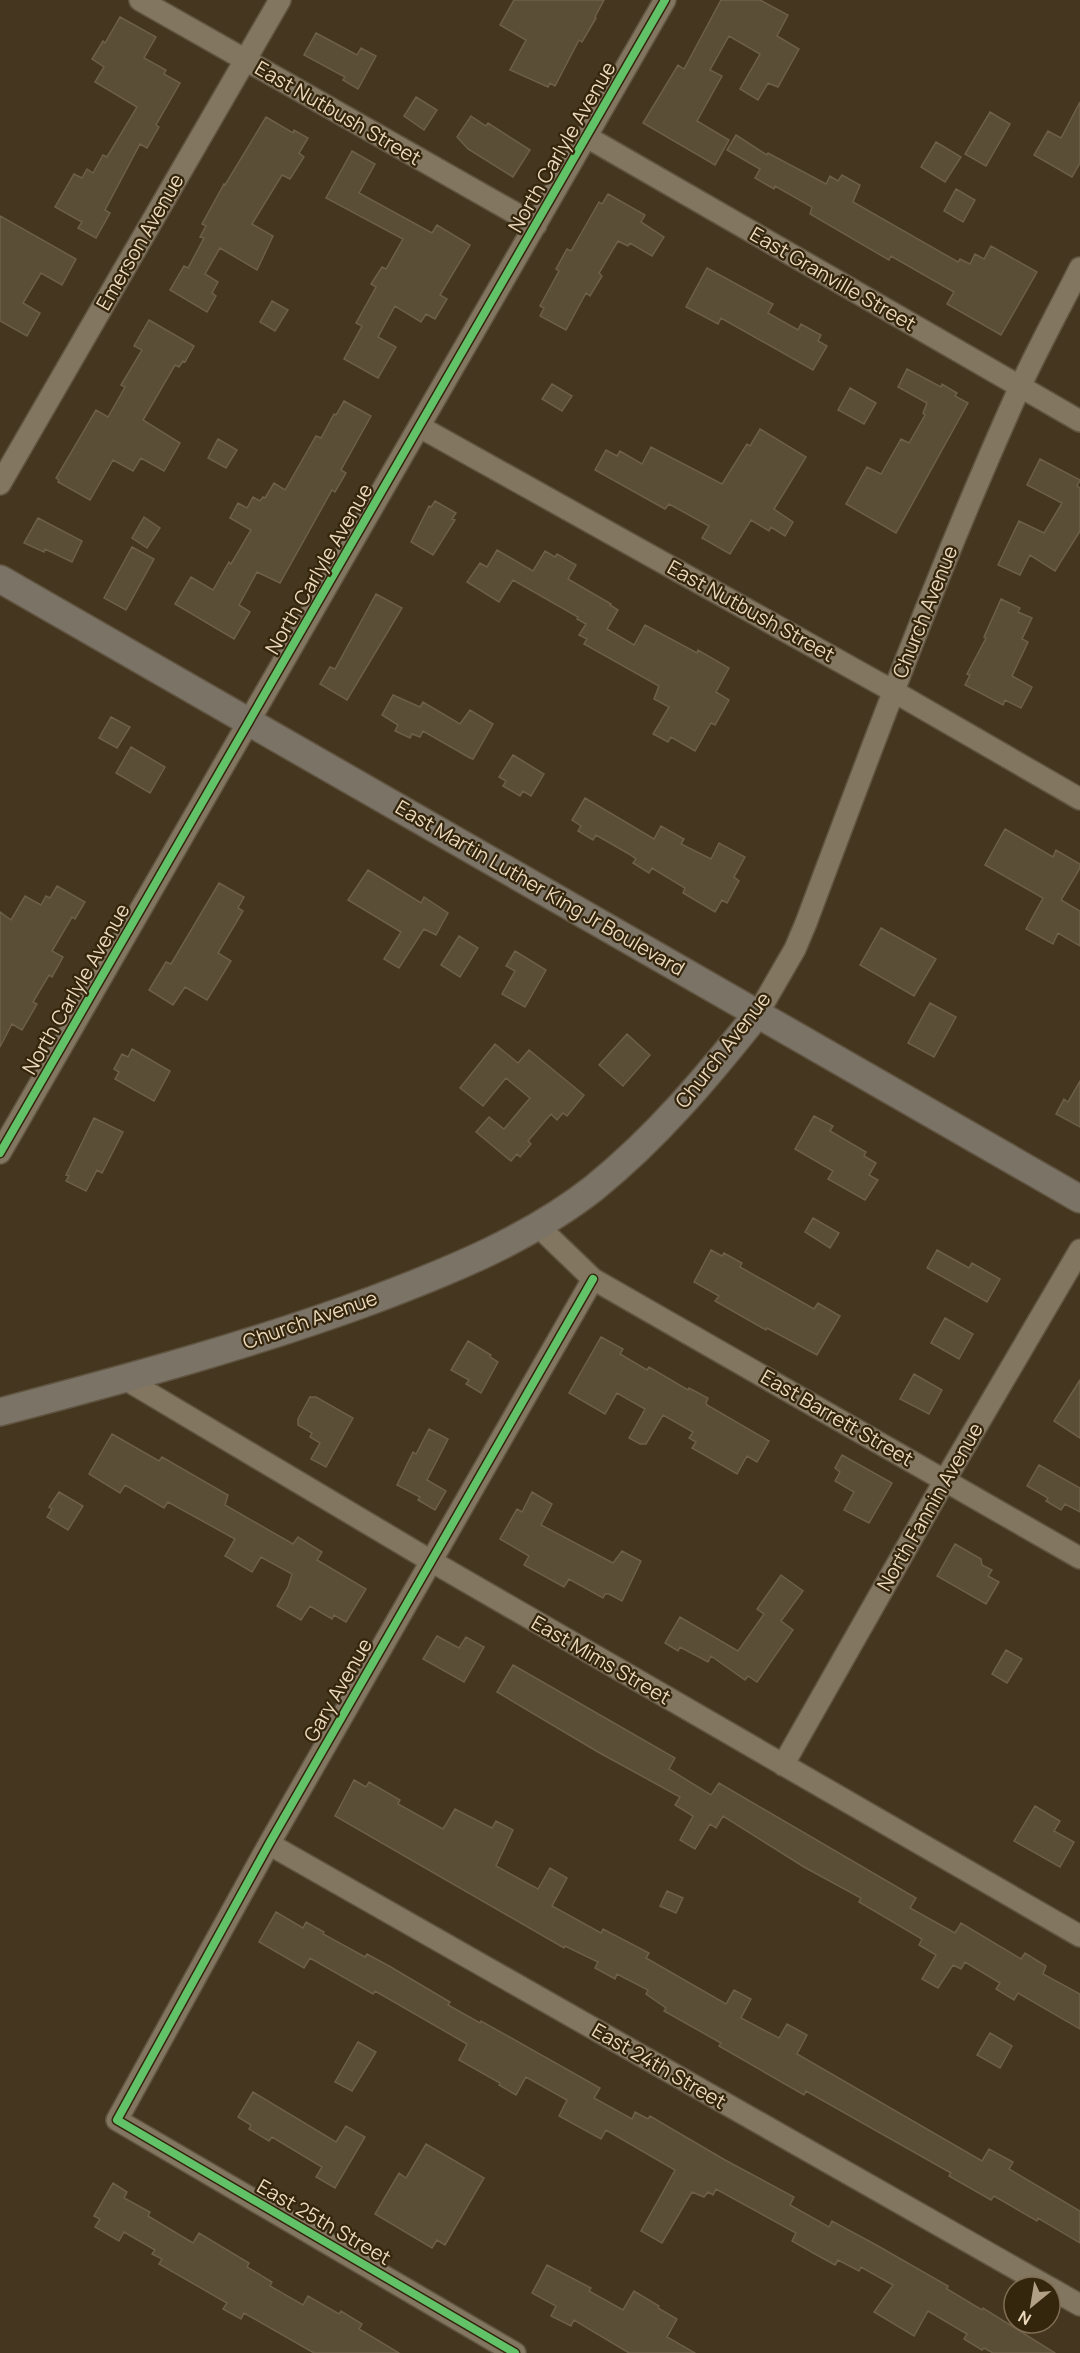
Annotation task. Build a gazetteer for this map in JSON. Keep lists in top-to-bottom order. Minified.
{"streets":{"main road":["Church Avenue","East Martin Luther King Jr Boulevard"],"street":["East Nutbush Street","North Carlyle Avenue","Emerson Avenue","East Granville Street","East Barrett Street","North Fannin Avenue","East Mims Street","Gary Avenue","East 24th Street","East 25th Street"]},"crossings":[["East Nutbush Street","North Carlyle Avenue"],["East Nutbush Street","Emerson Avenue"],["East Nutbush Street","Church Avenue"],["North Carlyle Avenue","East Granville Street"],["North Carlyle Avenue","East Martin Luther King Jr Boulevard"],["East Granville Street","Church Avenue"],["Church Avenue","East Martin Luther King Jr Boulevard"],["Church Avenue","East Barrett Street"],["Church Avenue","East Mims Street"],["East Barrett Street","North Fannin Avenue"],["East Barrett Street","Gary Avenue"],["North Fannin Avenue","East Mims Street"],["East Mims Street","Gary Avenue"],["Gary Avenue","East 24th Street"],["Gary Avenue","East 25th Street"]],"north":"bottom left"}
